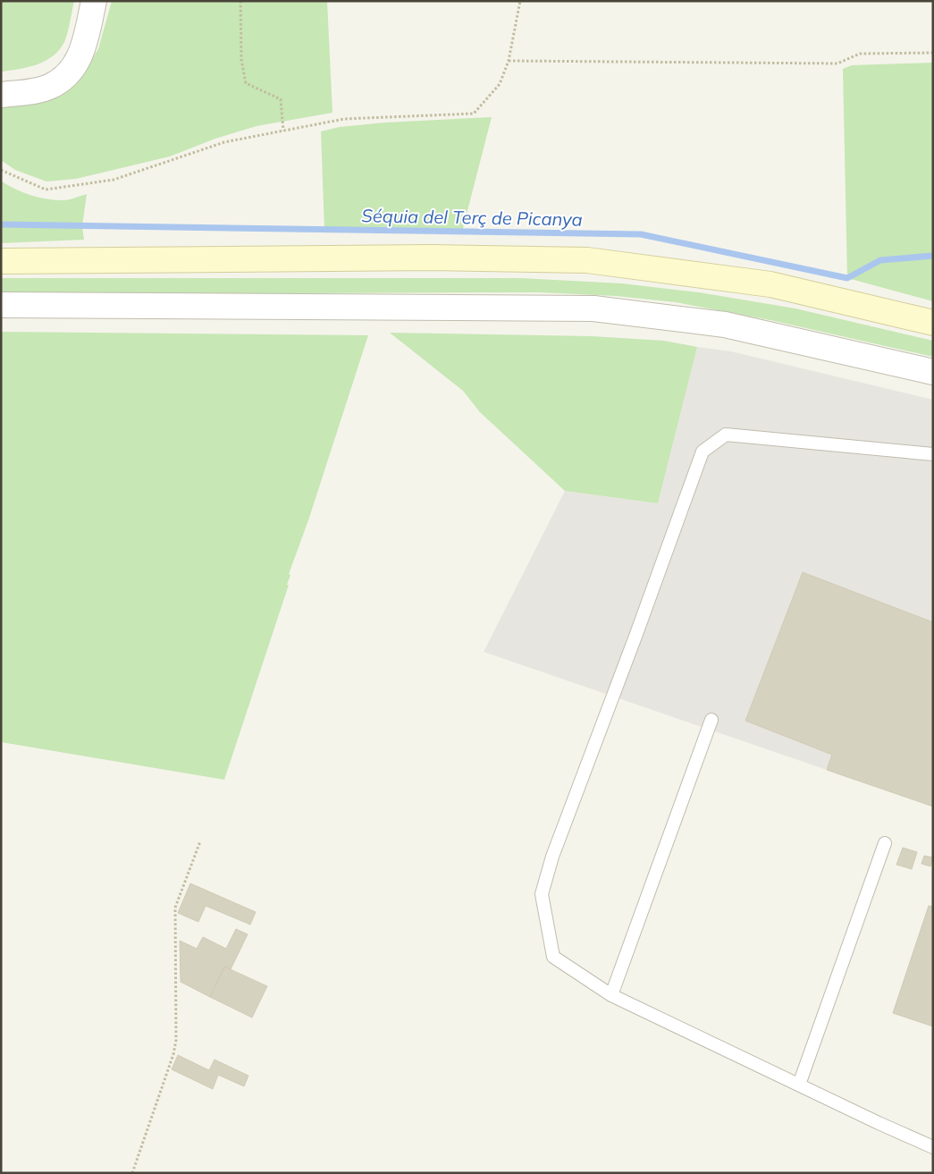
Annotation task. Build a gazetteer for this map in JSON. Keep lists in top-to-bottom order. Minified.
{"water":["Séquia del Terç de Picanya"]}
